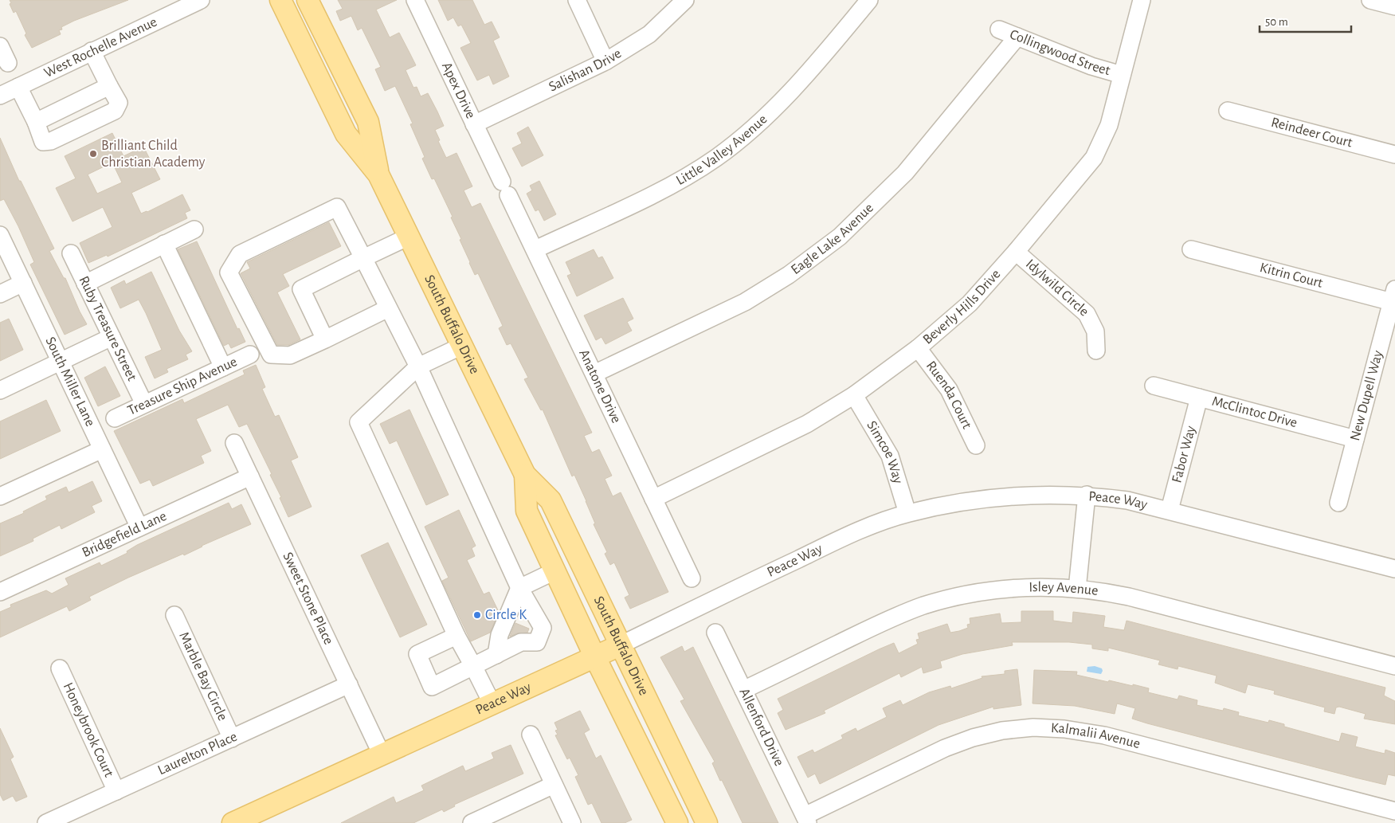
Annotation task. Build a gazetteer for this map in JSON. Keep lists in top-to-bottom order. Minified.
{"streets":{"main road":["South Buffalo Drive","Peace Way"],"street":["West Rochelle Avenue","Collingwood Street","Salishan Drive","Apex Drive","Reindeer Court","Little Valley Avenue","Eagle Lake Avenue","Kitrin Court","Idylwild Circle","Beverly Hills Drive","Ruby Treasure Street","South Miller Lane","Treasure Ship Avenue","Anatone Drive","Ruenda Court","New Dupell Way","McClintoc Drive","Simcoe Way","Fabor Way","Bridgefield Lane","Isley Avenue","Sweet Stone Place","Marble Bay Circle","Allenford Drive","Honeybrook Court","Kalmalii Avenue","Laurelton Place"]},"crossings":[["Collingwood Street","Eagle Lake Avenue"],["Collingwood Street","Beverly Hills Drive"],["Salishan Drive","Apex Drive"],["Apex Drive","Anatone Drive"],["Little Valley Avenue","Anatone Drive"],["Eagle Lake Avenue","Anatone Drive"],["Kitrin Court","New Dupell Way"],["Idylwild Circle","Beverly Hills Drive"],["Beverly Hills Drive","Anatone Drive"],["Beverly Hills Drive","Ruenda Court"],["Beverly Hills Drive","Simcoe Way"],["South Buffalo Drive","Peace Way"],["Ruby Treasure Street","Treasure Ship Avenue"],["South Miller Lane","Bridgefield Lane"],["New Dupell Way","McClintoc Drive"],["McClintoc Drive","Fabor Way"],["Simcoe Way","Peace Way"],["Fabor Way","Peace Way"],["Peace Way","Sweet Stone Place"],["Bridgefield Lane","Sweet Stone Place"],["Isley Avenue","Allenford Drive"],["Sweet Stone Place","Laurelton Place"],["Marble Bay Circle","Laurelton Place"],["Allenford Drive","Kalmalii Avenue"],["Honeybrook Court","Laurelton Place"]],"places":["Brilliant Child Christian Academy","Circle K"],"scale_bar":"50 m"}
